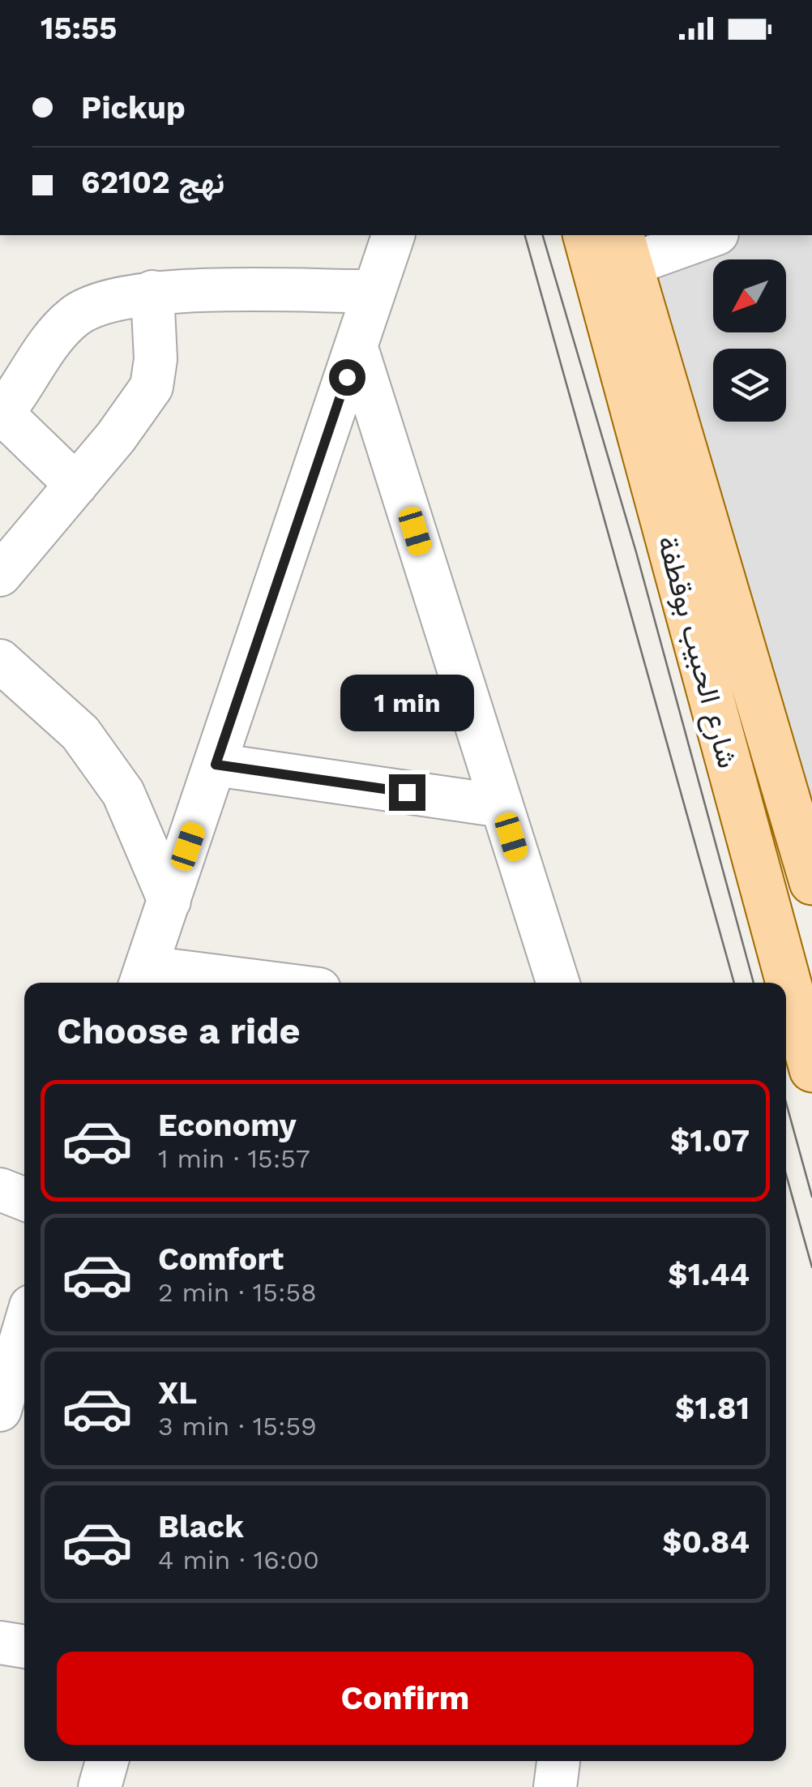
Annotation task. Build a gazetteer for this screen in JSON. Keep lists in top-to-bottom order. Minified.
{"streets":{"main road":["شارع الحبيب بوقطفة"]},"north":"bottom left","page":{"status":"15:55","banner":["Pickup","نهج 62102"],"bubble":"1 min","heading":"Choose a ride","list":[{"name":"Economy","note":"1 min · 15:57","value":"$1.07"},{"name":"Comfort","note":"2 min · 15:58","value":"$1.44"},{"name":"XL","note":"3 min · 15:59","value":"$1.81"},{"name":"Black","note":"4 min · 16:00","value":"$0.84"}],"buttons":"Confirm"}}
